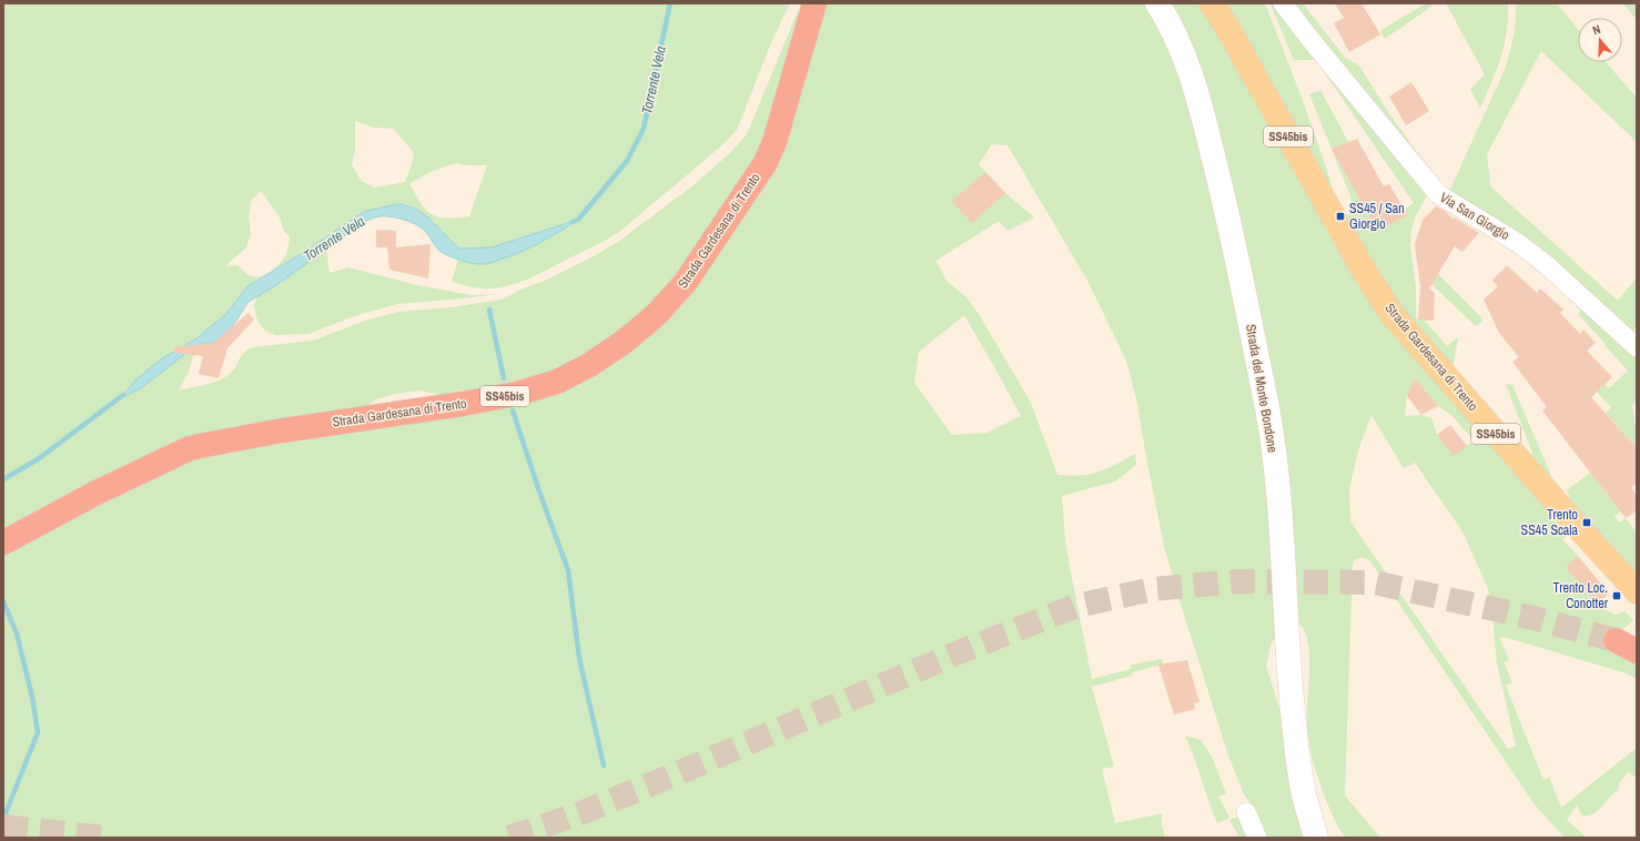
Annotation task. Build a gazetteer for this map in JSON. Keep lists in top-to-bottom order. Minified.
{"streets":{"highway":["SS45bis","Strada Gardesana di Trento"],"street":["Via San Giorgio","Strada del Monte Bondone"]},"water":["Torrente Vela"],"places":{"transit":["SS45 / San Giorgio","Trento SS45 Scala","Trento Loc. Conotter"]},"north":"top"}
